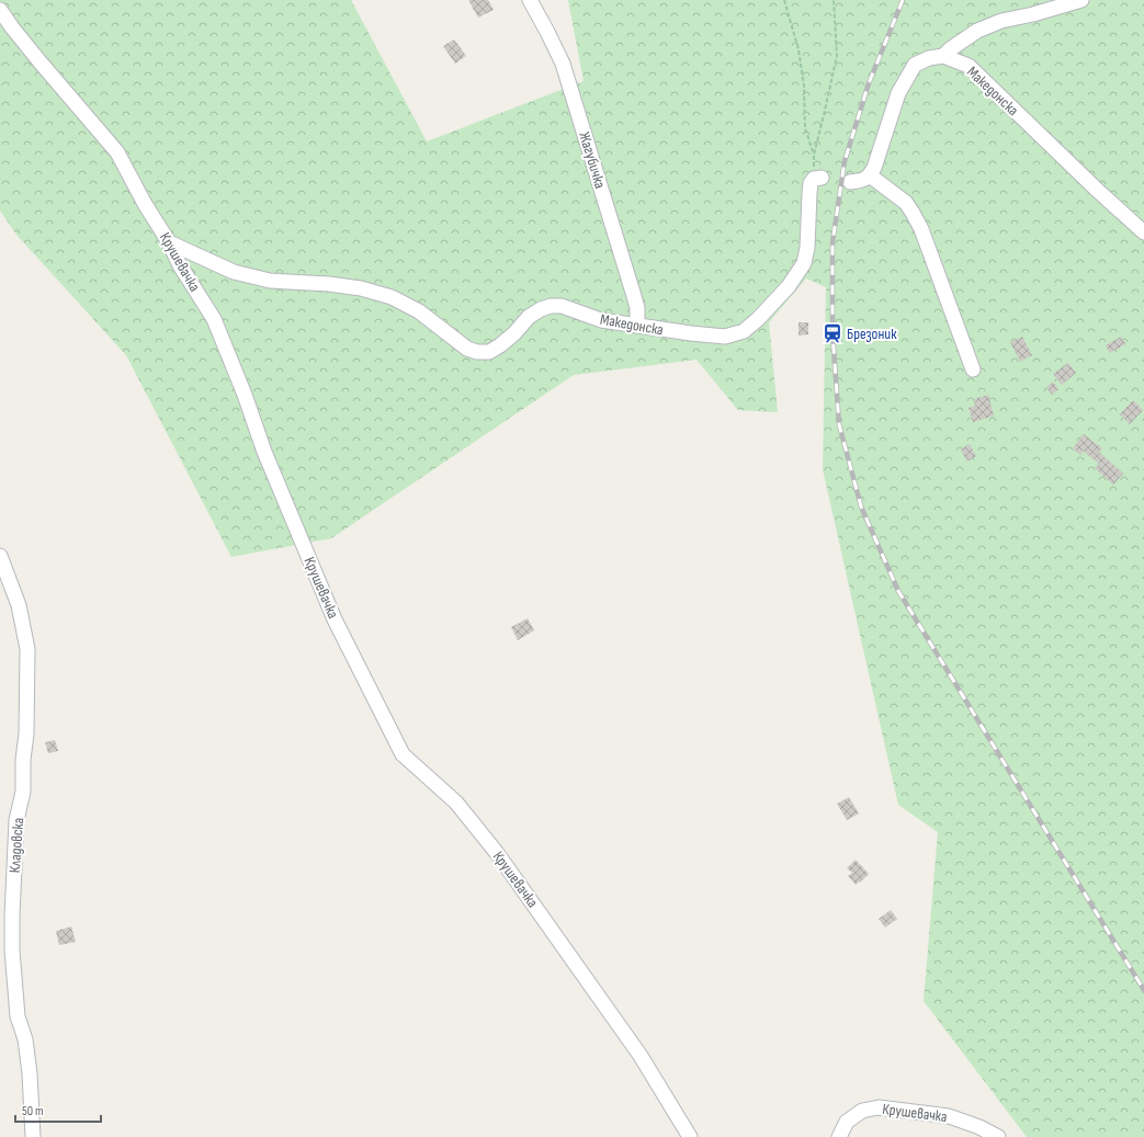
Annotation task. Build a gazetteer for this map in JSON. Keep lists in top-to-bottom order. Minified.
{"streets":{"street":["Македонска","Жагубичка","Крушевачка","Кладовска"]},"crossings":[["Македонска","Жагубичка"],["Македонска","Крушевачка"]],"places":{"station":["Брезоник"]},"scale_bar":"50 m"}
